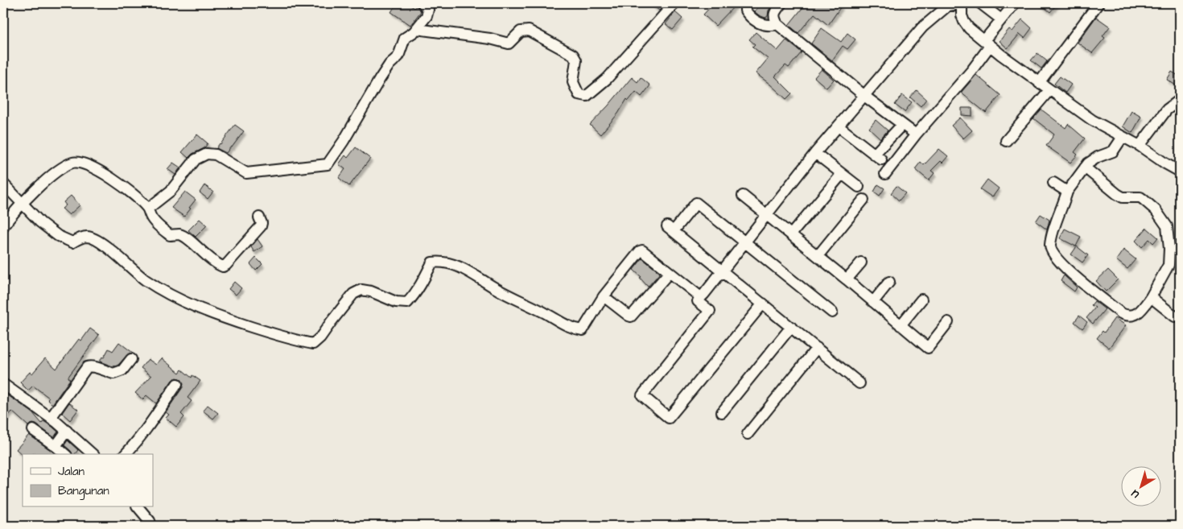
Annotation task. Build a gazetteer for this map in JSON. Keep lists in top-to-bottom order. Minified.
{"legend":["Jalan","Bangunan"],"north":"bottom left"}
